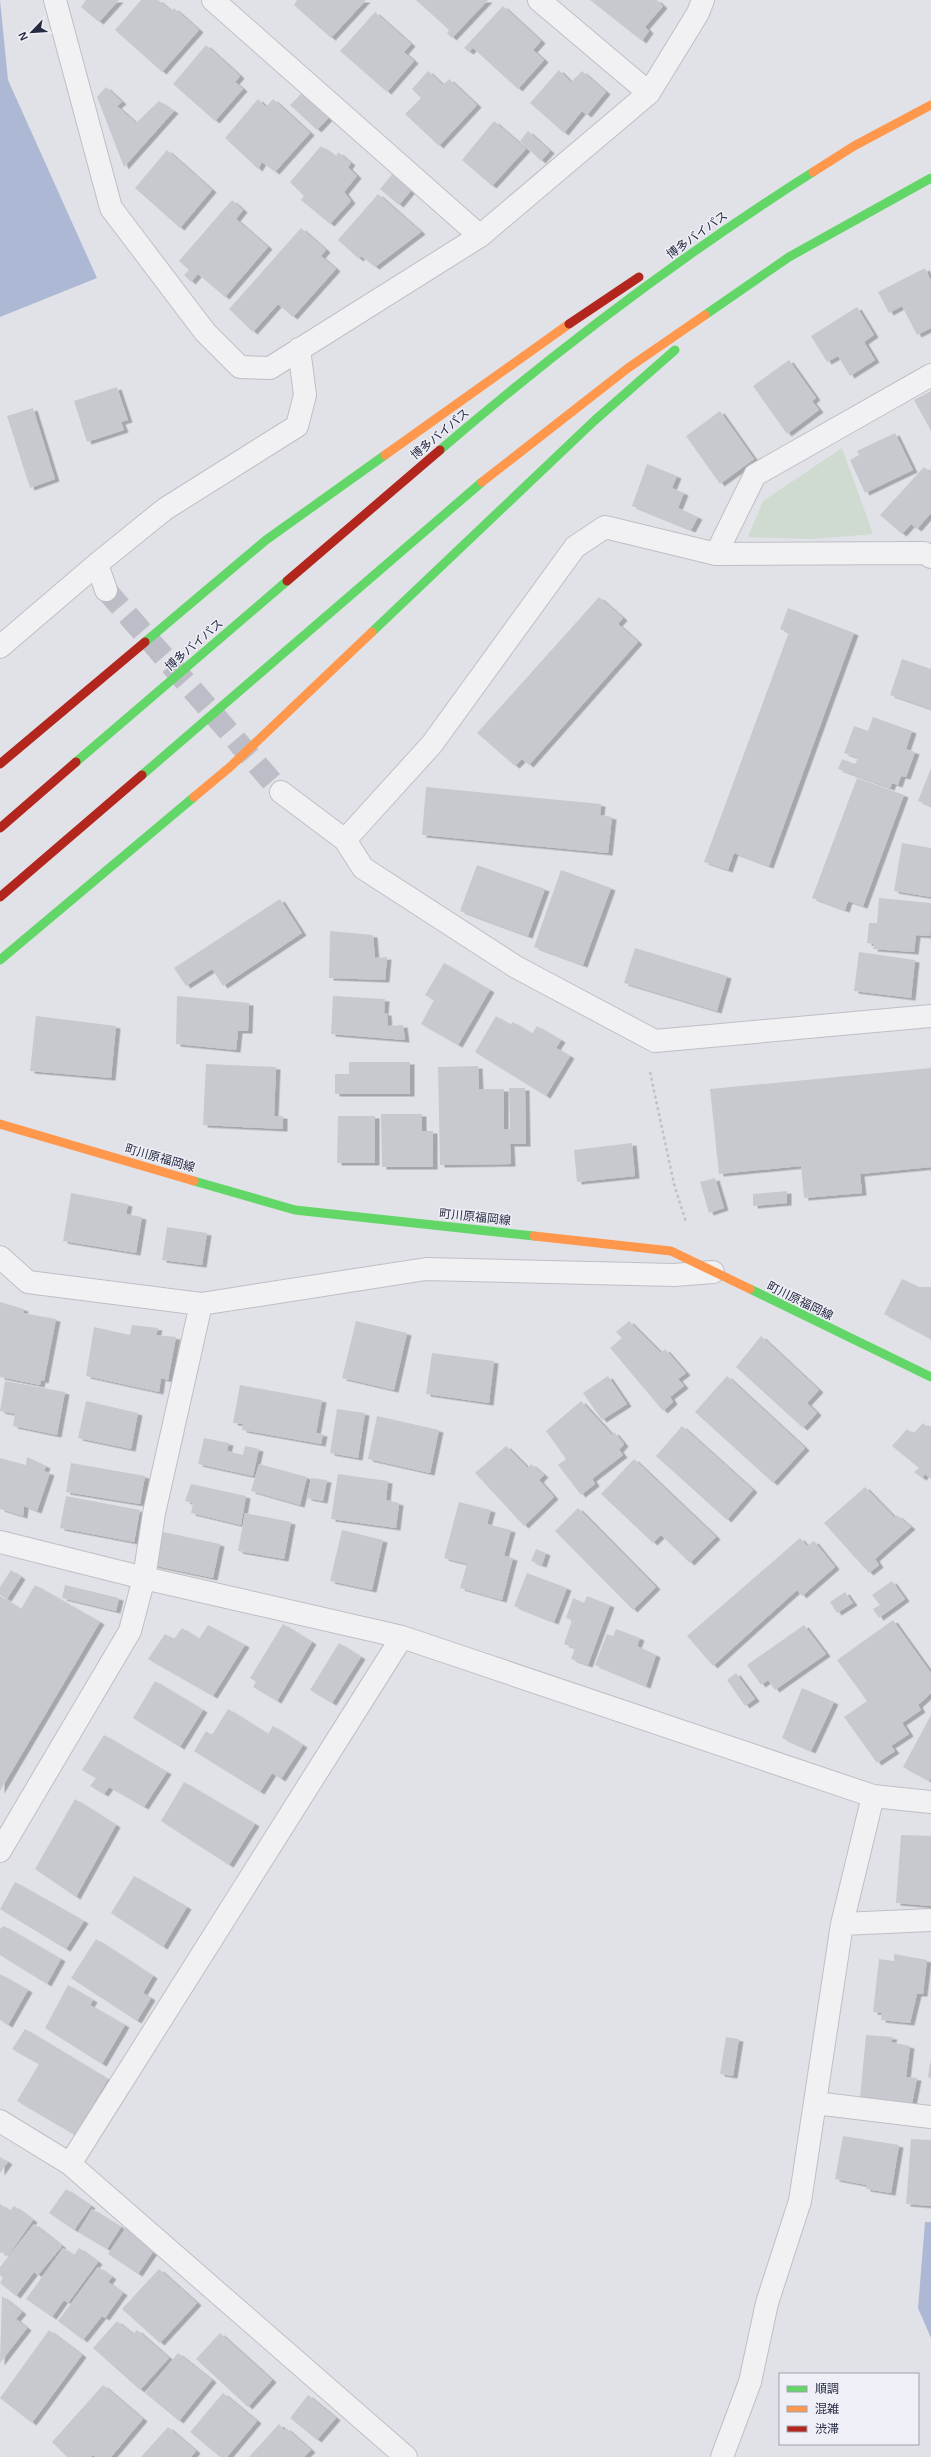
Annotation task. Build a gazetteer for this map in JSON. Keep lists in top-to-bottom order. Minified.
{"streets":{"main road":["博多バイパス","町川原福岡線"]},"legend":["順調","混雑","渋滞"],"north":"bottom left"}
